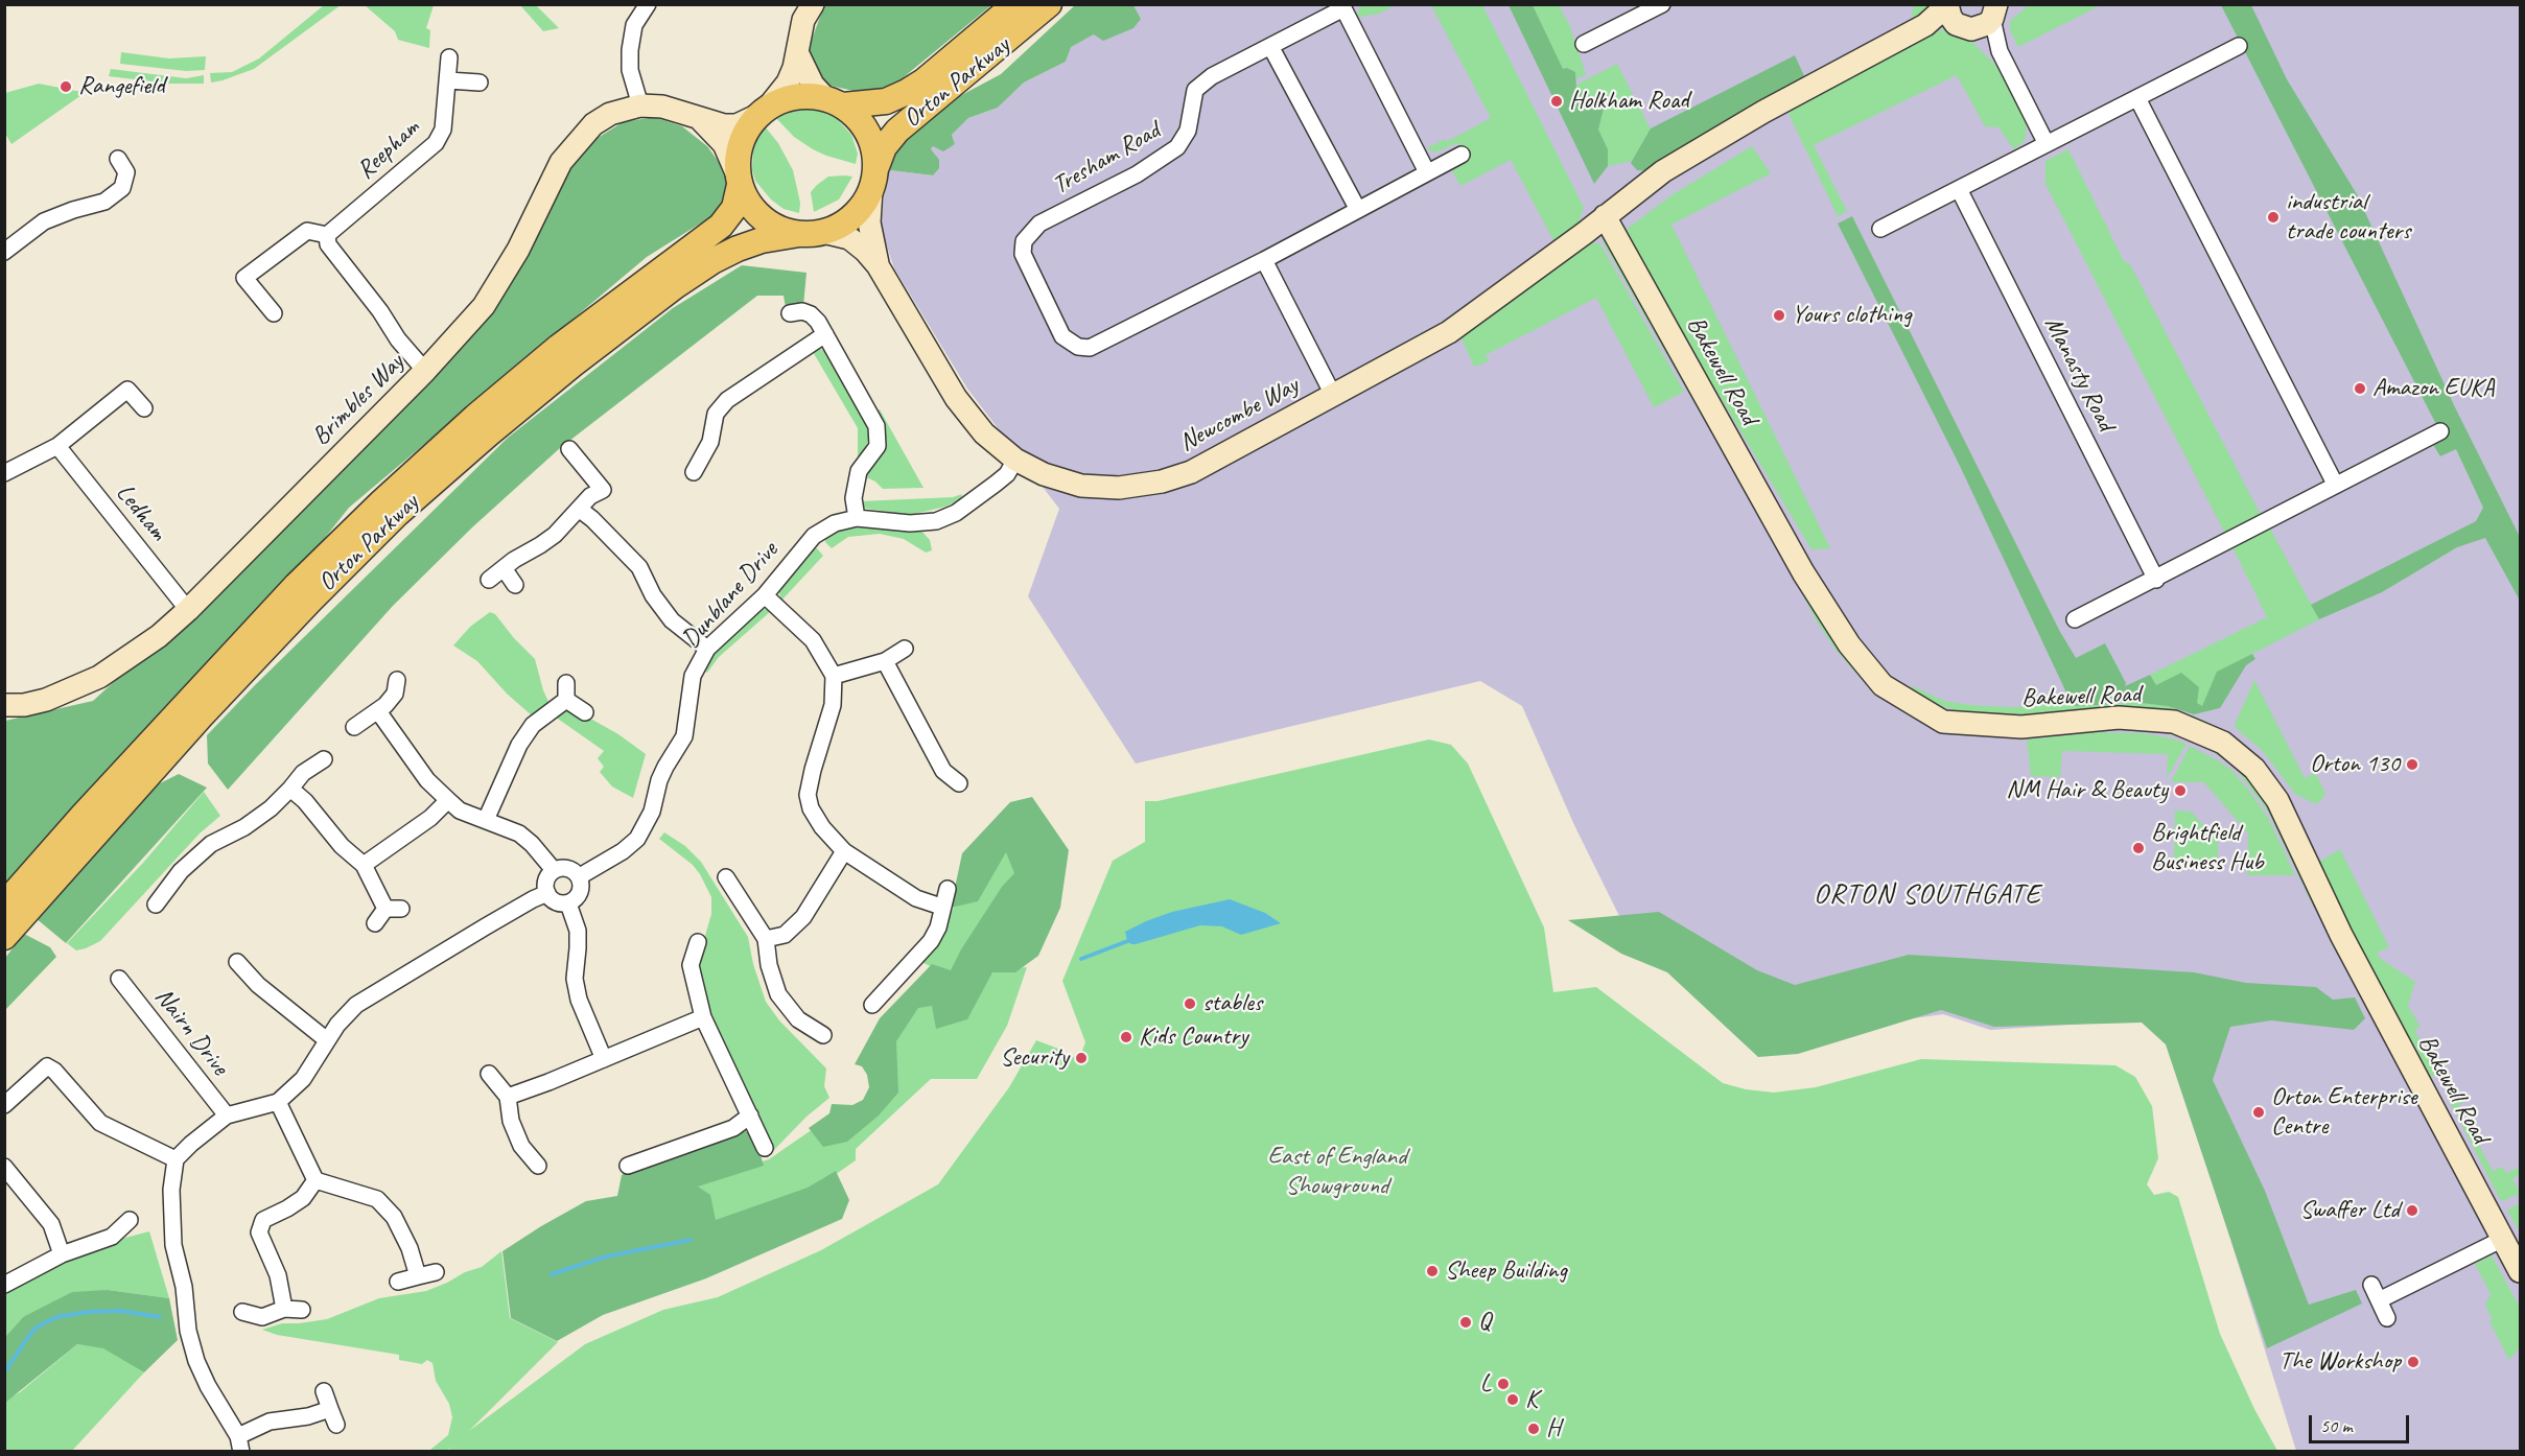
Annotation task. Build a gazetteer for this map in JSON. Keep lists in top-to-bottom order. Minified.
{"streets":{"main road":["Orton Parkway"],"street":["Reepham","Tresham Road","Bakewell Road","Manasty Road","Brimbles Way","Newcombe Way","Ledham","Dunblane Drive","Nairn Drive"]},"crossings":[["Orton Parkway","Brimbles Way"],["Orton Parkway","Newcombe Way"],["Bakewell Road","Newcombe Way"],["Brimbles Way","Newcombe Way"],["Brimbles Way","Ledham"],["Newcombe Way","Dunblane Drive"]],"districts":["ORTON SOUTHGATE"],"parks":["East of England Showground"],"places":["Rangefield","Holkham Road","industrial trade counters","Yours clothing","Amazon EUKA","Orton 130","NM Hair & Beauty","Brightfield Business Hub","stables","Kids Country","Security","Orton Enterprise Centre","Swaffer Ltd","Sheep Building","Q","The Workshop","L","K","H"],"scale_bar":"50 m"}
